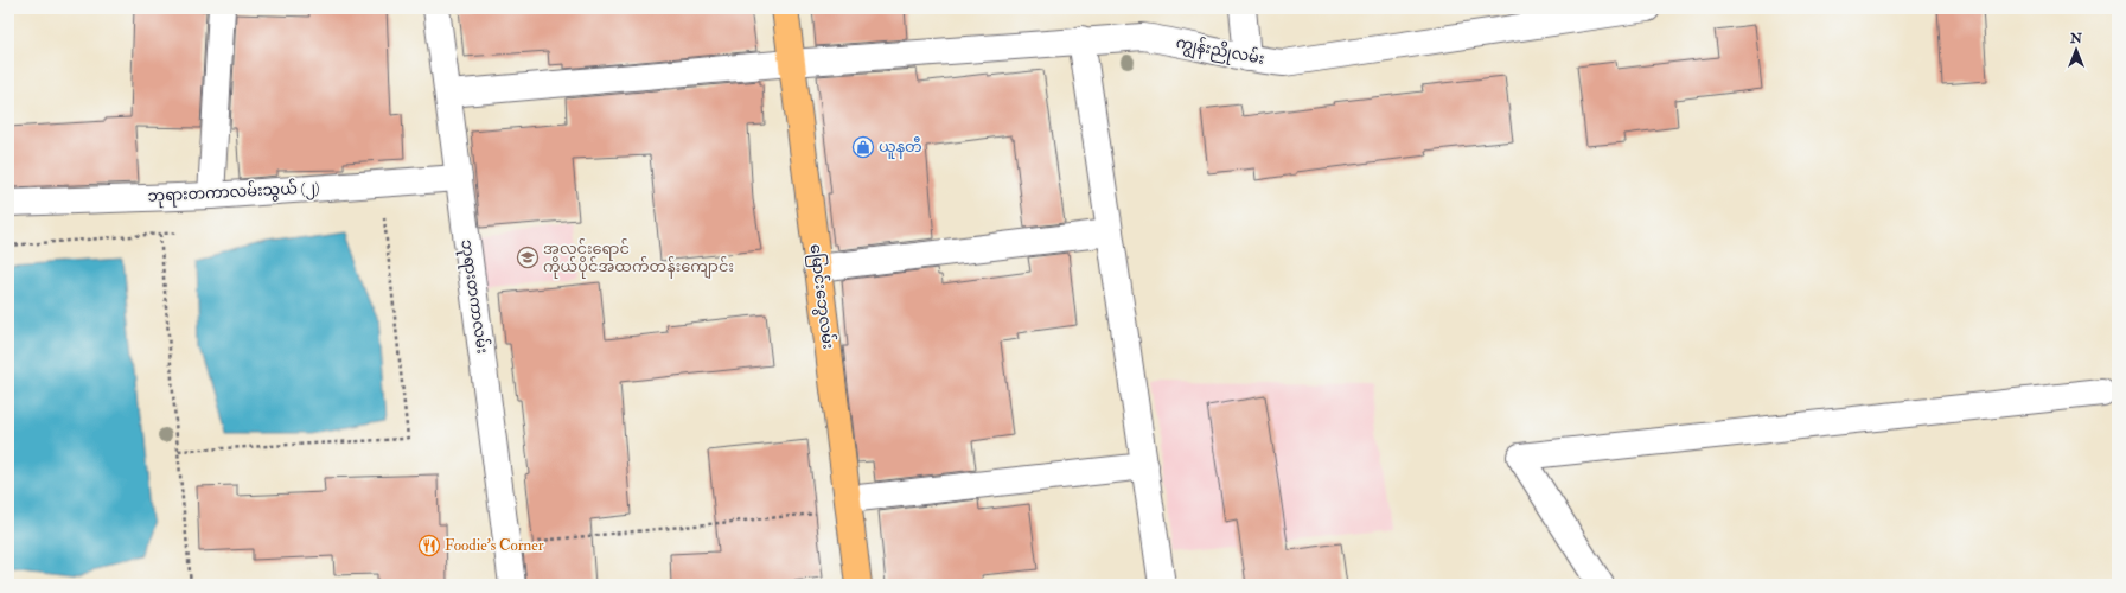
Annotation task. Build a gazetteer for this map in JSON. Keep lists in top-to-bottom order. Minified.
{"streets":{"main road":["မြောင်းဘွေလမ်း"],"street":["ကျွန်းညိုလမ်း","ဘုရားတကာလမ်းသွယ် (၂)","ဘုရားတကာလမ်း"]},"crossings":[["ကျွန်းညိုလမ်း","ဘုရားတကာလမ်း"],["ကျွန်းညိုလမ်း","မြောင်းဘွေလမ်း"],["ဘုရားတကာလမ်းသွယ် (၂)","ဘုရားတကာလမ်း"]],"places":{"shop":["ယူနတီ"],"school or university":["အလင်းရောင် ကိုယ်ပိုင်အထက်တန်းကျောင်း"],"restaurant":["Foodie's Corner"]},"north":"top"}
